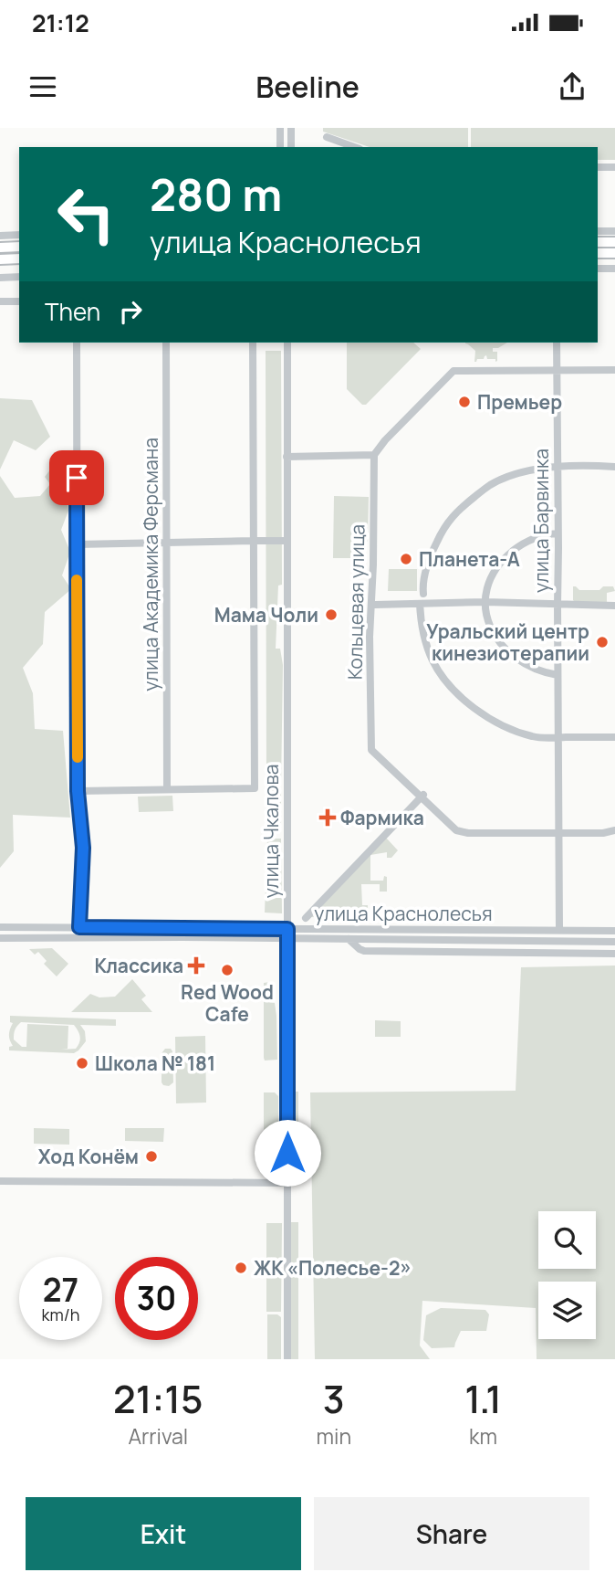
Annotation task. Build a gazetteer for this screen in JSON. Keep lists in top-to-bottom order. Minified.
{"streets":{"street":["улица Барвинка","улица Академика Ферсмана","Кольцевая улица","улица Чкалова","улица Краснолесья"]},"crossings":[["улица Барвинка","Кольцевая улица"],["улица Барвинка","улица Краснолесья"],["улица Академика Ферсмана","улица Чкалова"],["улица Чкалова","улица Краснолесья"]],"places":{"other":["Премьер","Планета-А","Мама Чоли","Уральский центр кинезиотерапии","Red Wood Cafe","Школа № 181","Ход Конём","ЖК «Полесье-2»"],"health":["Фармика","Классика"]},"page":{"status":"21:12","header":"Beeline","turn":["280 m","улица Краснолесья"],"then":"Then","speed":"27 km/h","limit":"30","eta":["21:15","Arrival","3","min","1.1","km"],"buttons":["Exit","Share"]}}
